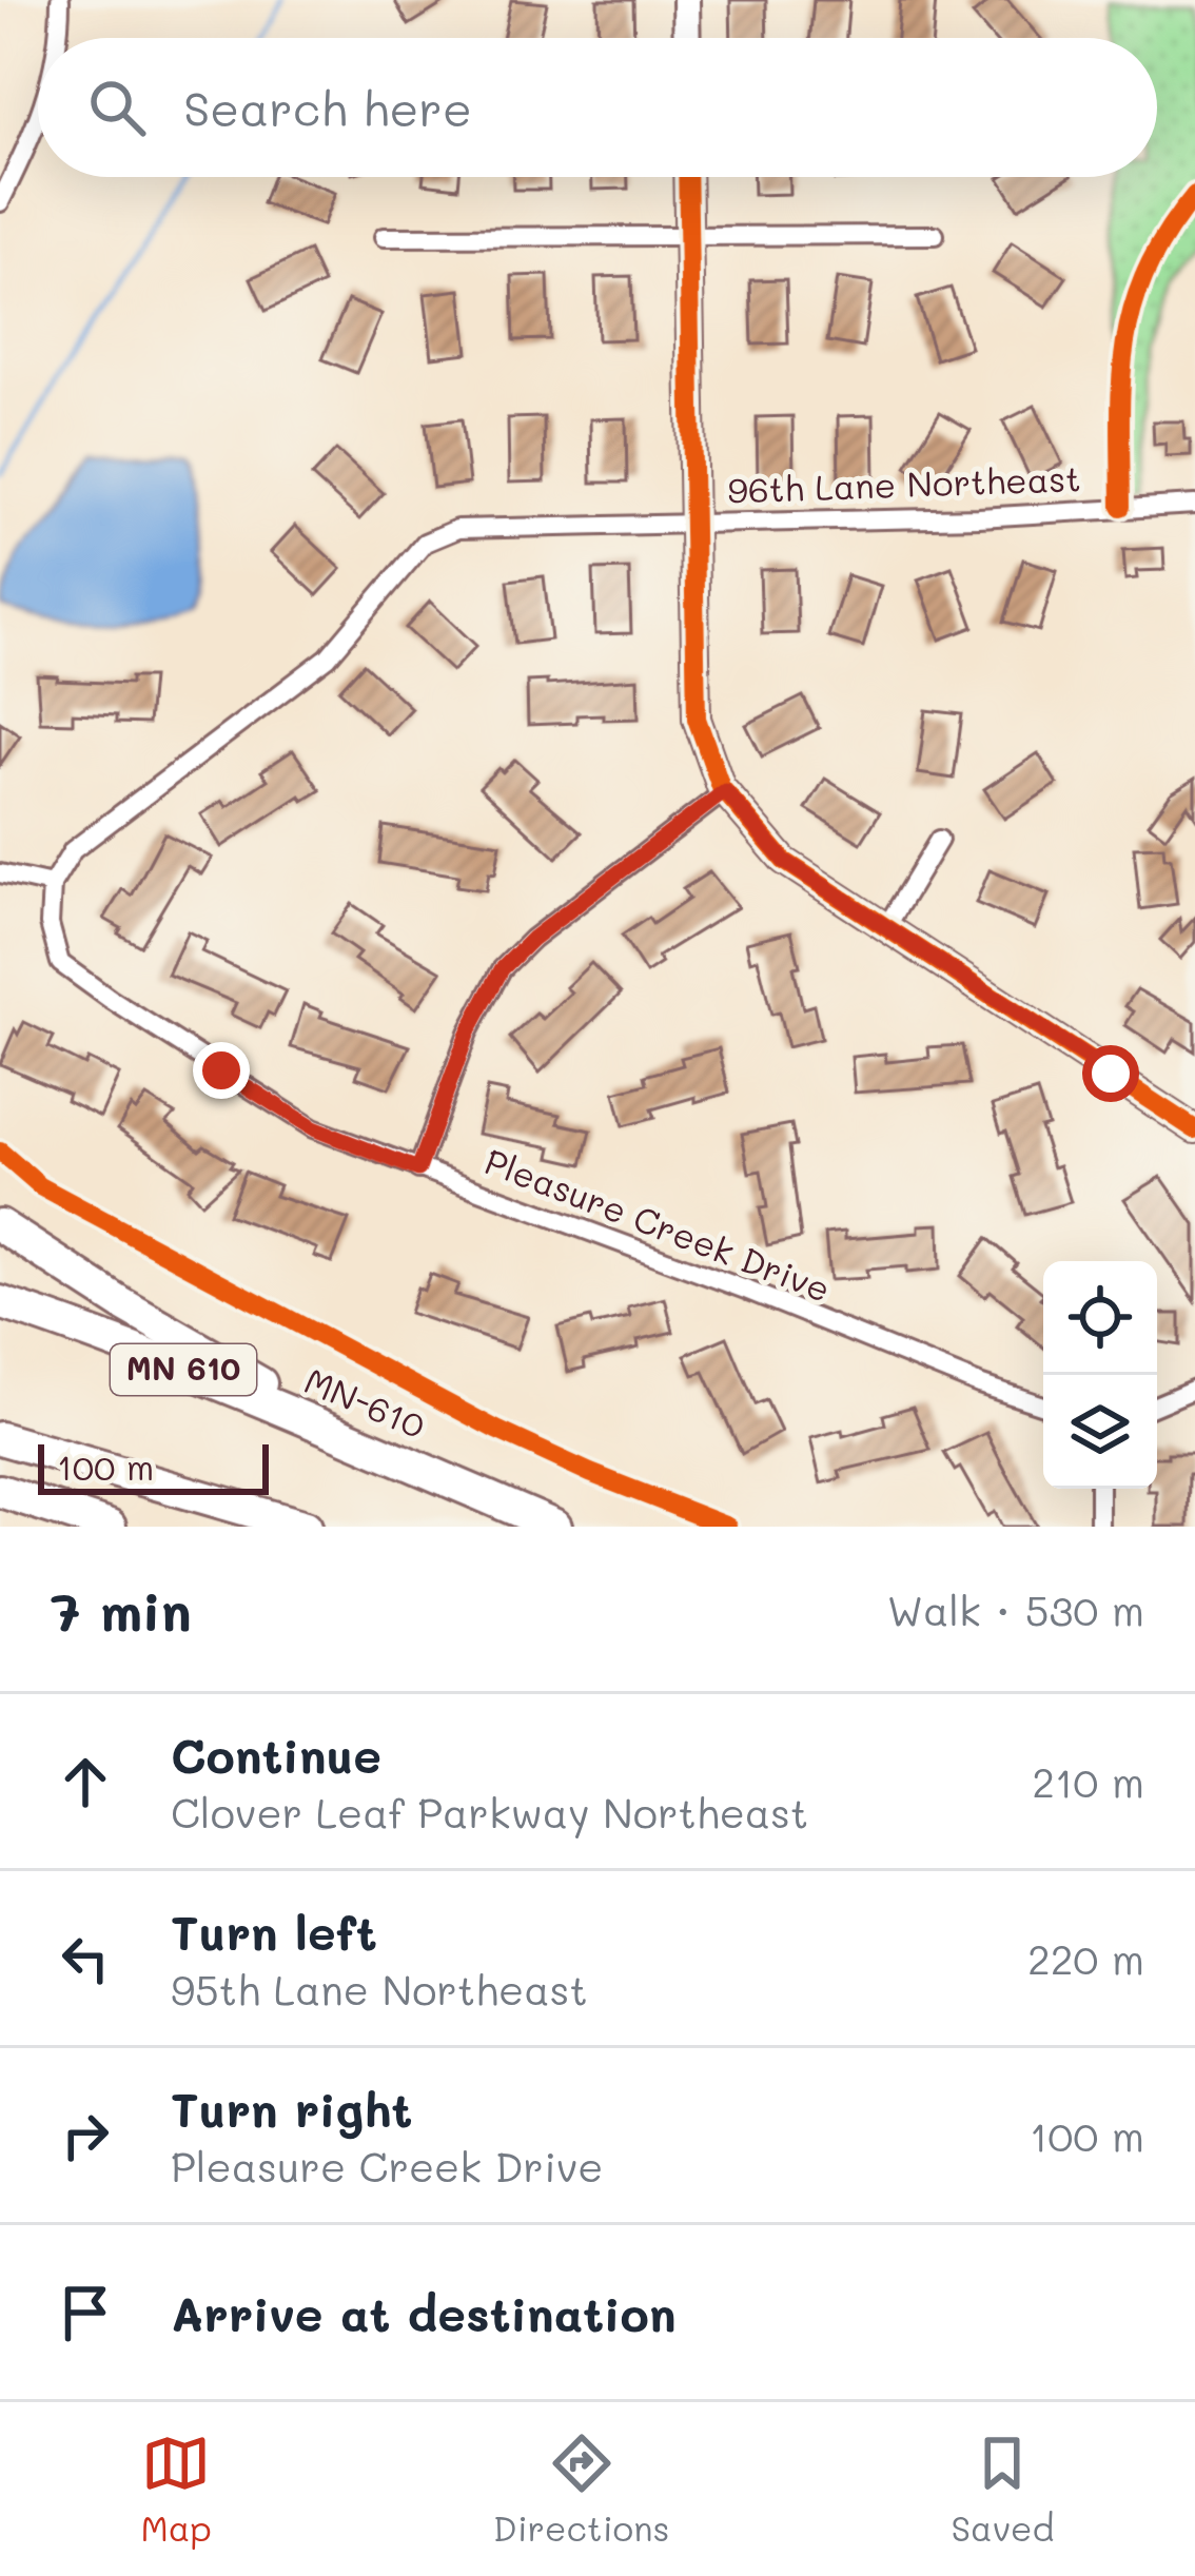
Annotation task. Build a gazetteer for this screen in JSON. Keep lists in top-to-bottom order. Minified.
{"streets":{"highway":["MN 610","MN-610"],"street":["96th Lane Northeast","Pleasure Creek Drive"]},"crossings":[["96th Lane Northeast","Pleasure Creek Drive"]],"scale_bar":"100 m","page":{"search":"Search here","scale":"100 m","heading":["7 min","Walk · 530 m"],"list":[["Continue","Clover Leaf Parkway Northeast","210 m"],["Turn left","95th Lane Northeast","220 m"],["Turn right","Pleasure Creek Drive","100 m"],"Arrive at destination"],"nav":["Map","Directions","Saved"]}}
